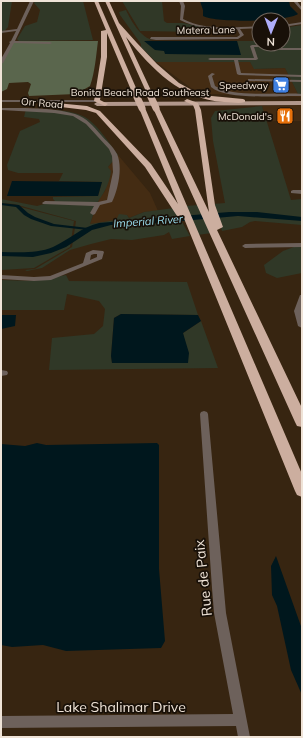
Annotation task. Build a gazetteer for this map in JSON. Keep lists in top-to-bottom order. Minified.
{"streets":{"main road":["Bonita Beach Road Southeast"],"street":["Matera Lane","Orr Road","Rue de Paix","Lake Shalimar Drive"]},"crossings":[["Rue de Paix","Lake Shalimar Drive"]],"water":["Imperial River"],"places":{"supermarket":["Speedway"],"restaurant":["McDonald's"]},"north":"bottom"}
